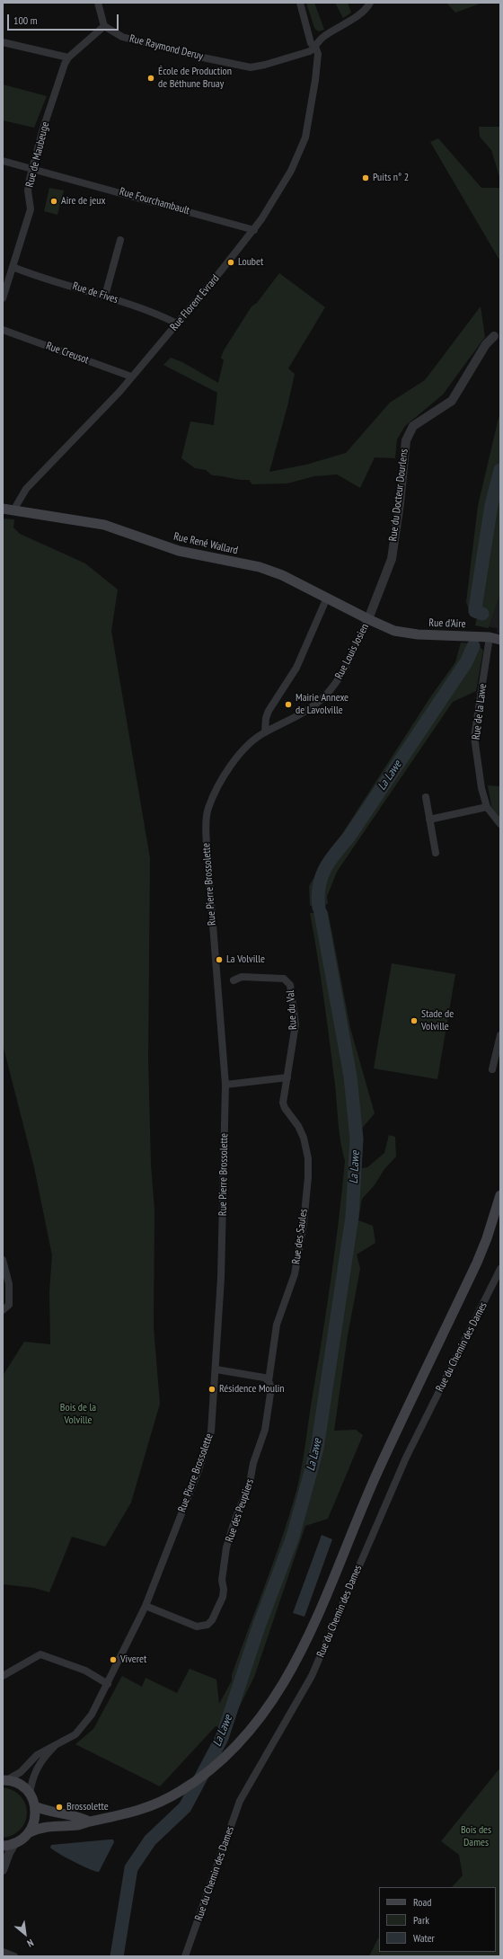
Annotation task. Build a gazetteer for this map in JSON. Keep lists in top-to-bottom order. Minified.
{"streets":{"main road":["Rue René Wallard","Rue d'Aire"],"street":["Rue Raymond Deruy","Rue de Maubeuge","Rue Fourchambault","Rue de Fives","Rue Florent Evrard","Rue Creusot","Rue du Docteur Dourlens","Rue Louis Josien","Rue de la Lawe","Rue Pierre Brossolette","Rue du Val","Rue des Saules","Rue du Chemin des Dames","Rue des Peupliers"]},"crossings":[["Rue Raymond Deruy","Rue de Maubeuge"],["Rue Raymond Deruy","Rue Florent Evrard"],["Rue de Maubeuge","Rue Fourchambault"],["Rue de Maubeuge","Rue de Fives"],["Rue Fourchambault","Rue Florent Evrard"],["Rue de Fives","Rue Florent Evrard"],["Rue Florent Evrard","Rue Creusot"],["Rue Florent Evrard","Rue René Wallard"],["Rue du Docteur Dourlens","Rue René Wallard"],["Rue du Docteur Dourlens","Rue Louis Josien"],["Rue René Wallard","Rue d'Aire"],["Rue René Wallard","Rue Louis Josien"],["Rue d'Aire","Rue de la Lawe"],["Rue Louis Josien","Rue Pierre Brossolette"],["Rue Pierre Brossolette","Rue des Peupliers"],["Rue du Val","Rue des Saules"],["Rue des Saules","Rue des Peupliers"]],"water":["La Lawe"],"parks":["Bois de la Volville","Bois des Dames"],"places":["École de Production de Béthune Bruay","Puits n° 2","Aire de jeux","Loubet","Mairie Annexe de Lavolville","La Volville","Stade de Volville","Résidence Moulin","Viveret","Brossolette"],"legend":["Road","Park","Water"],"scale_bar":"100 m","north":"bottom right"}
